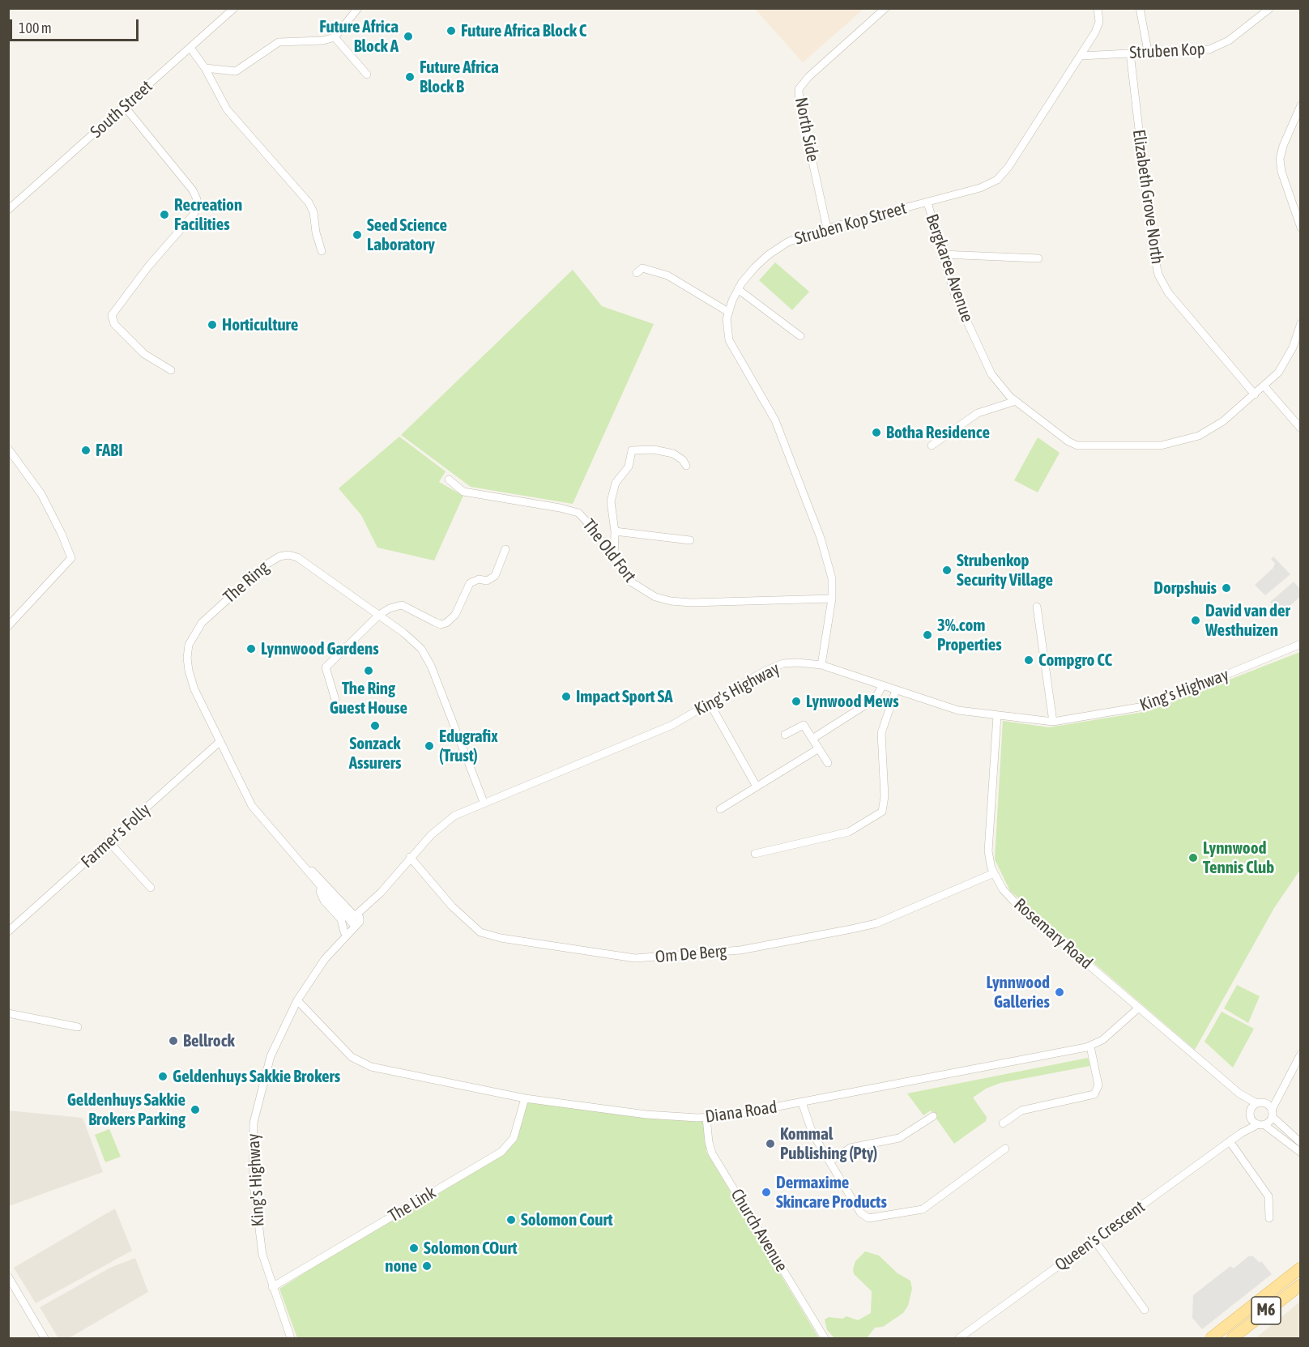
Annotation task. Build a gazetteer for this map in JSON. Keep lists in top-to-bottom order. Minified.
{"streets":{"main road":["M6"],"street":["Struben Kop","South Street","North Side","Elizabeth Grove North","Struben Kop Street","Bergkaree Avenue","The Old Fort","The Ring","King's Highway","Farmer's Folly","Rosemary Road","Om De Berg","Diana Road","The Link","Church Avenue","Queen's Crescent"]},"crossings":[["Struben Kop","Elizabeth Grove North"],["Struben Kop","Struben Kop Street"],["North Side","Struben Kop Street"],["Elizabeth Grove North","Bergkaree Avenue"],["Struben Kop Street","Bergkaree Avenue"],["Struben Kop Street","The Old Fort"],["Struben Kop Street","King's Highway"],["The Ring","King's Highway"],["The Ring","Farmer's Folly"],["King's Highway","Rosemary Road"],["King's Highway","Om De Berg"],["King's Highway","Diana Road"],["King's Highway","The Link"],["Rosemary Road","Om De Berg"],["Rosemary Road","Diana Road"],["Rosemary Road","Queen's Crescent"],["Diana Road","The Link"],["Diana Road","Church Avenue"]],"places":["Future Africa Block C","Future Africa Block A","Future Africa Block B","Recreation Facilities","Seed Science Laboratory","Horticulture","Botha Residence","FABI","Strubenkop Security Village","Dorpshuis","David van der Westhuizen","3%.com Properties","Lynnwood Gardens","Compgro CC","The Ring Guest House","Impact Sport SA","Lynwood Mews","Sonzack Assurers","Edugrafix (Trust)","Lynnwood Tennis Club","Lynnwood Galleries","Bellrock","Geldenhuys Sakkie Brokers","Geldenhuys Sakkie Brokers Parking","Kommal Publishing (Pty)","Dermaxime Skincare Products","Solomon Court","Solomon COurt","none"],"scale_bar":"100 m"}
